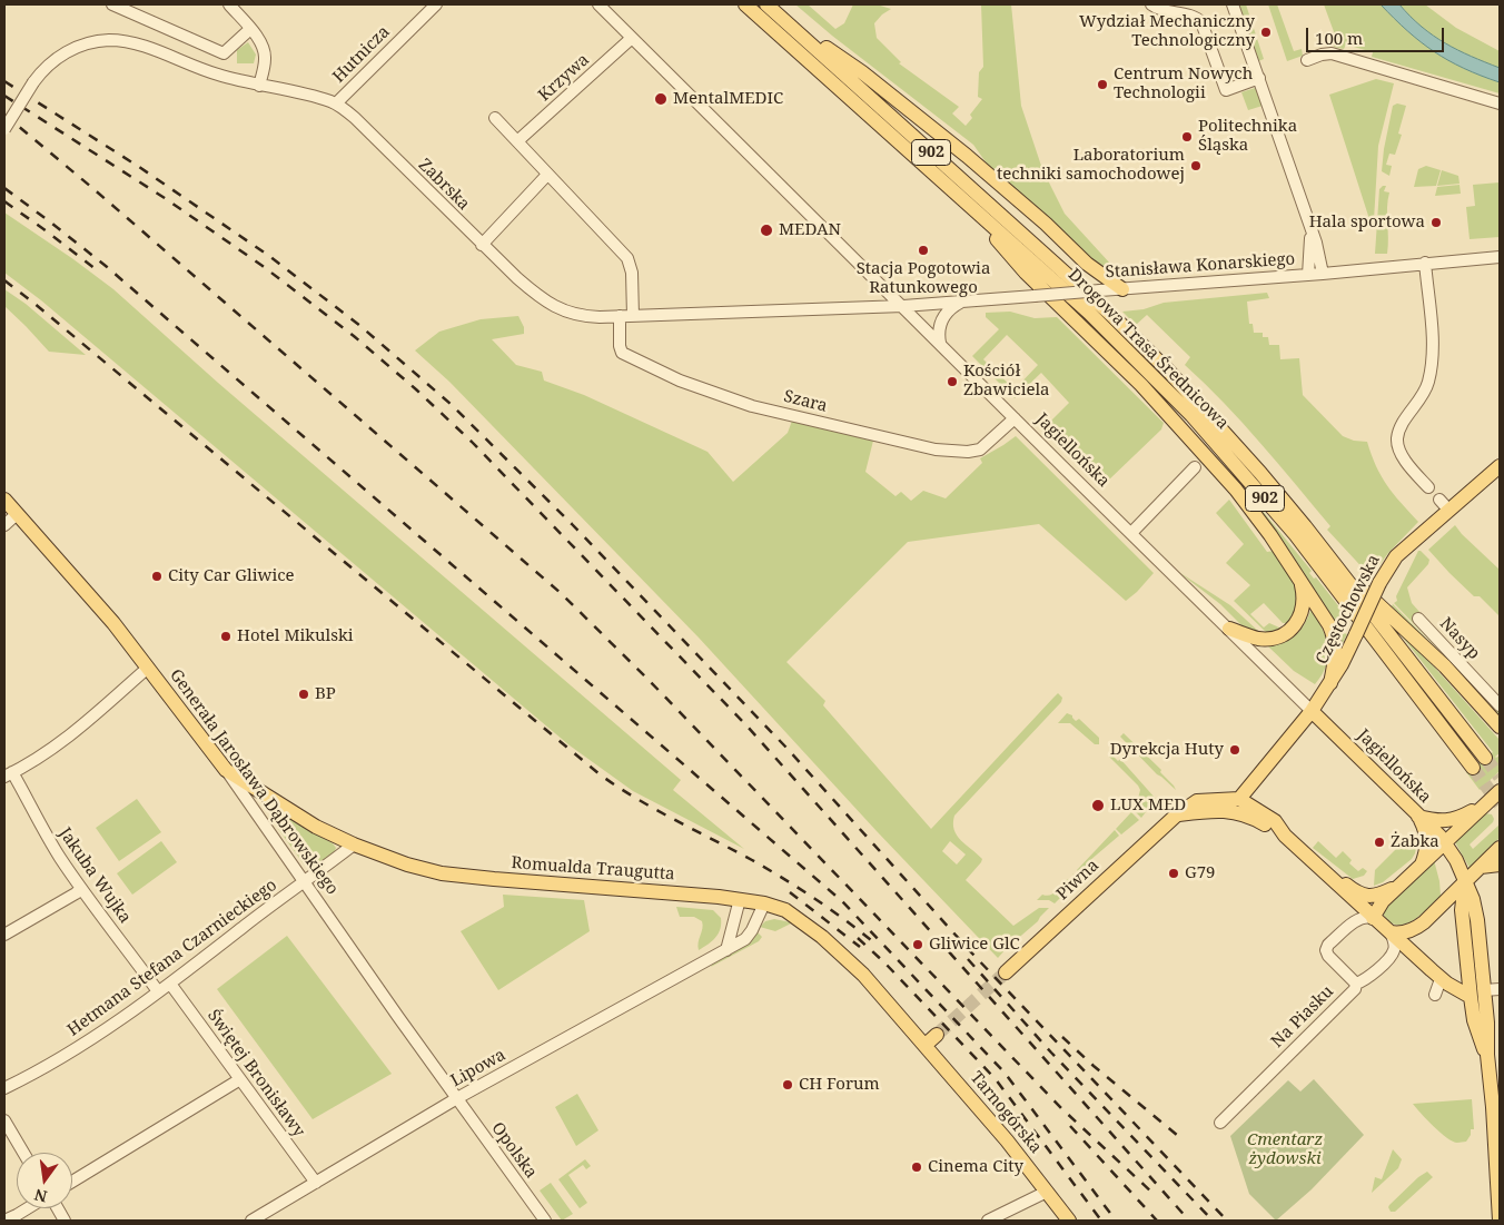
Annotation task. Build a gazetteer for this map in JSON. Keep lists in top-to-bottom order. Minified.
{"streets":{"main road":["902","Drogowa Trasa Średnicowa","Jagiellońska","Częstochowska","Generała Jarosława Dąbrowskiego","Romualda Traugutta","Piwna","Tarnogórska"],"street":["Hutnicza","Krzywa","Zabrska","Stanisława Konarskiego","Szara","Nasyp","Jakuba Wujka","Hetmana Stefana Czarnieckiego","Na Piasku","Lipowa","Świętej Bronisławy","Opolska"]},"crossings":[["Hutnicza","Zabrska"],["Krzywa","Jagiellońska"],["Zabrska","Stanisława Konarskiego"],["Zabrska","Szara"],["Zabrska","Jagiellońska"],["Stanisława Konarskiego","Jagiellońska"],["Szara","Jagiellońska"],["Jagiellońska","Częstochowska"],["Częstochowska","Piwna"],["Generała Jarosława Dąbrowskiego","Romualda Traugutta"],["Generała Jarosława Dąbrowskiego","Hetmana Stefana Czarnieckiego"],["Generała Jarosława Dąbrowskiego","Lipowa"],["Generała Jarosława Dąbrowskiego","Opolska"],["Romualda Traugutta","Hetmana Stefana Czarnieckiego"],["Romualda Traugutta","Lipowa"],["Romualda Traugutta","Tarnogórska"],["Jakuba Wujka","Hetmana Stefana Czarnieckiego"],["Hetmana Stefana Czarnieckiego","Świętej Bronisławy"],["Lipowa","Świętej Bronisławy"],["Lipowa","Opolska"]],"parks":["Cmentarz żydowski"],"places":["Wydział Mechaniczny Technologiczny","Centrum Nowych Technologii","MentalMEDIC","Politechnika Śląska","Laboratorium techniki samochodowej","Hala sportowa","MEDAN","Stacja Pogotowia Ratunkowego","Kościół Zbawiciela","City Car Gliwice","Hotel Mikulski","BP","Dyrekcja Huty","LUX MED","Żabka","G79","Gliwice GlC","CH Forum","Cinema City"],"scale_bar":"100 m","north":"bottom"}
